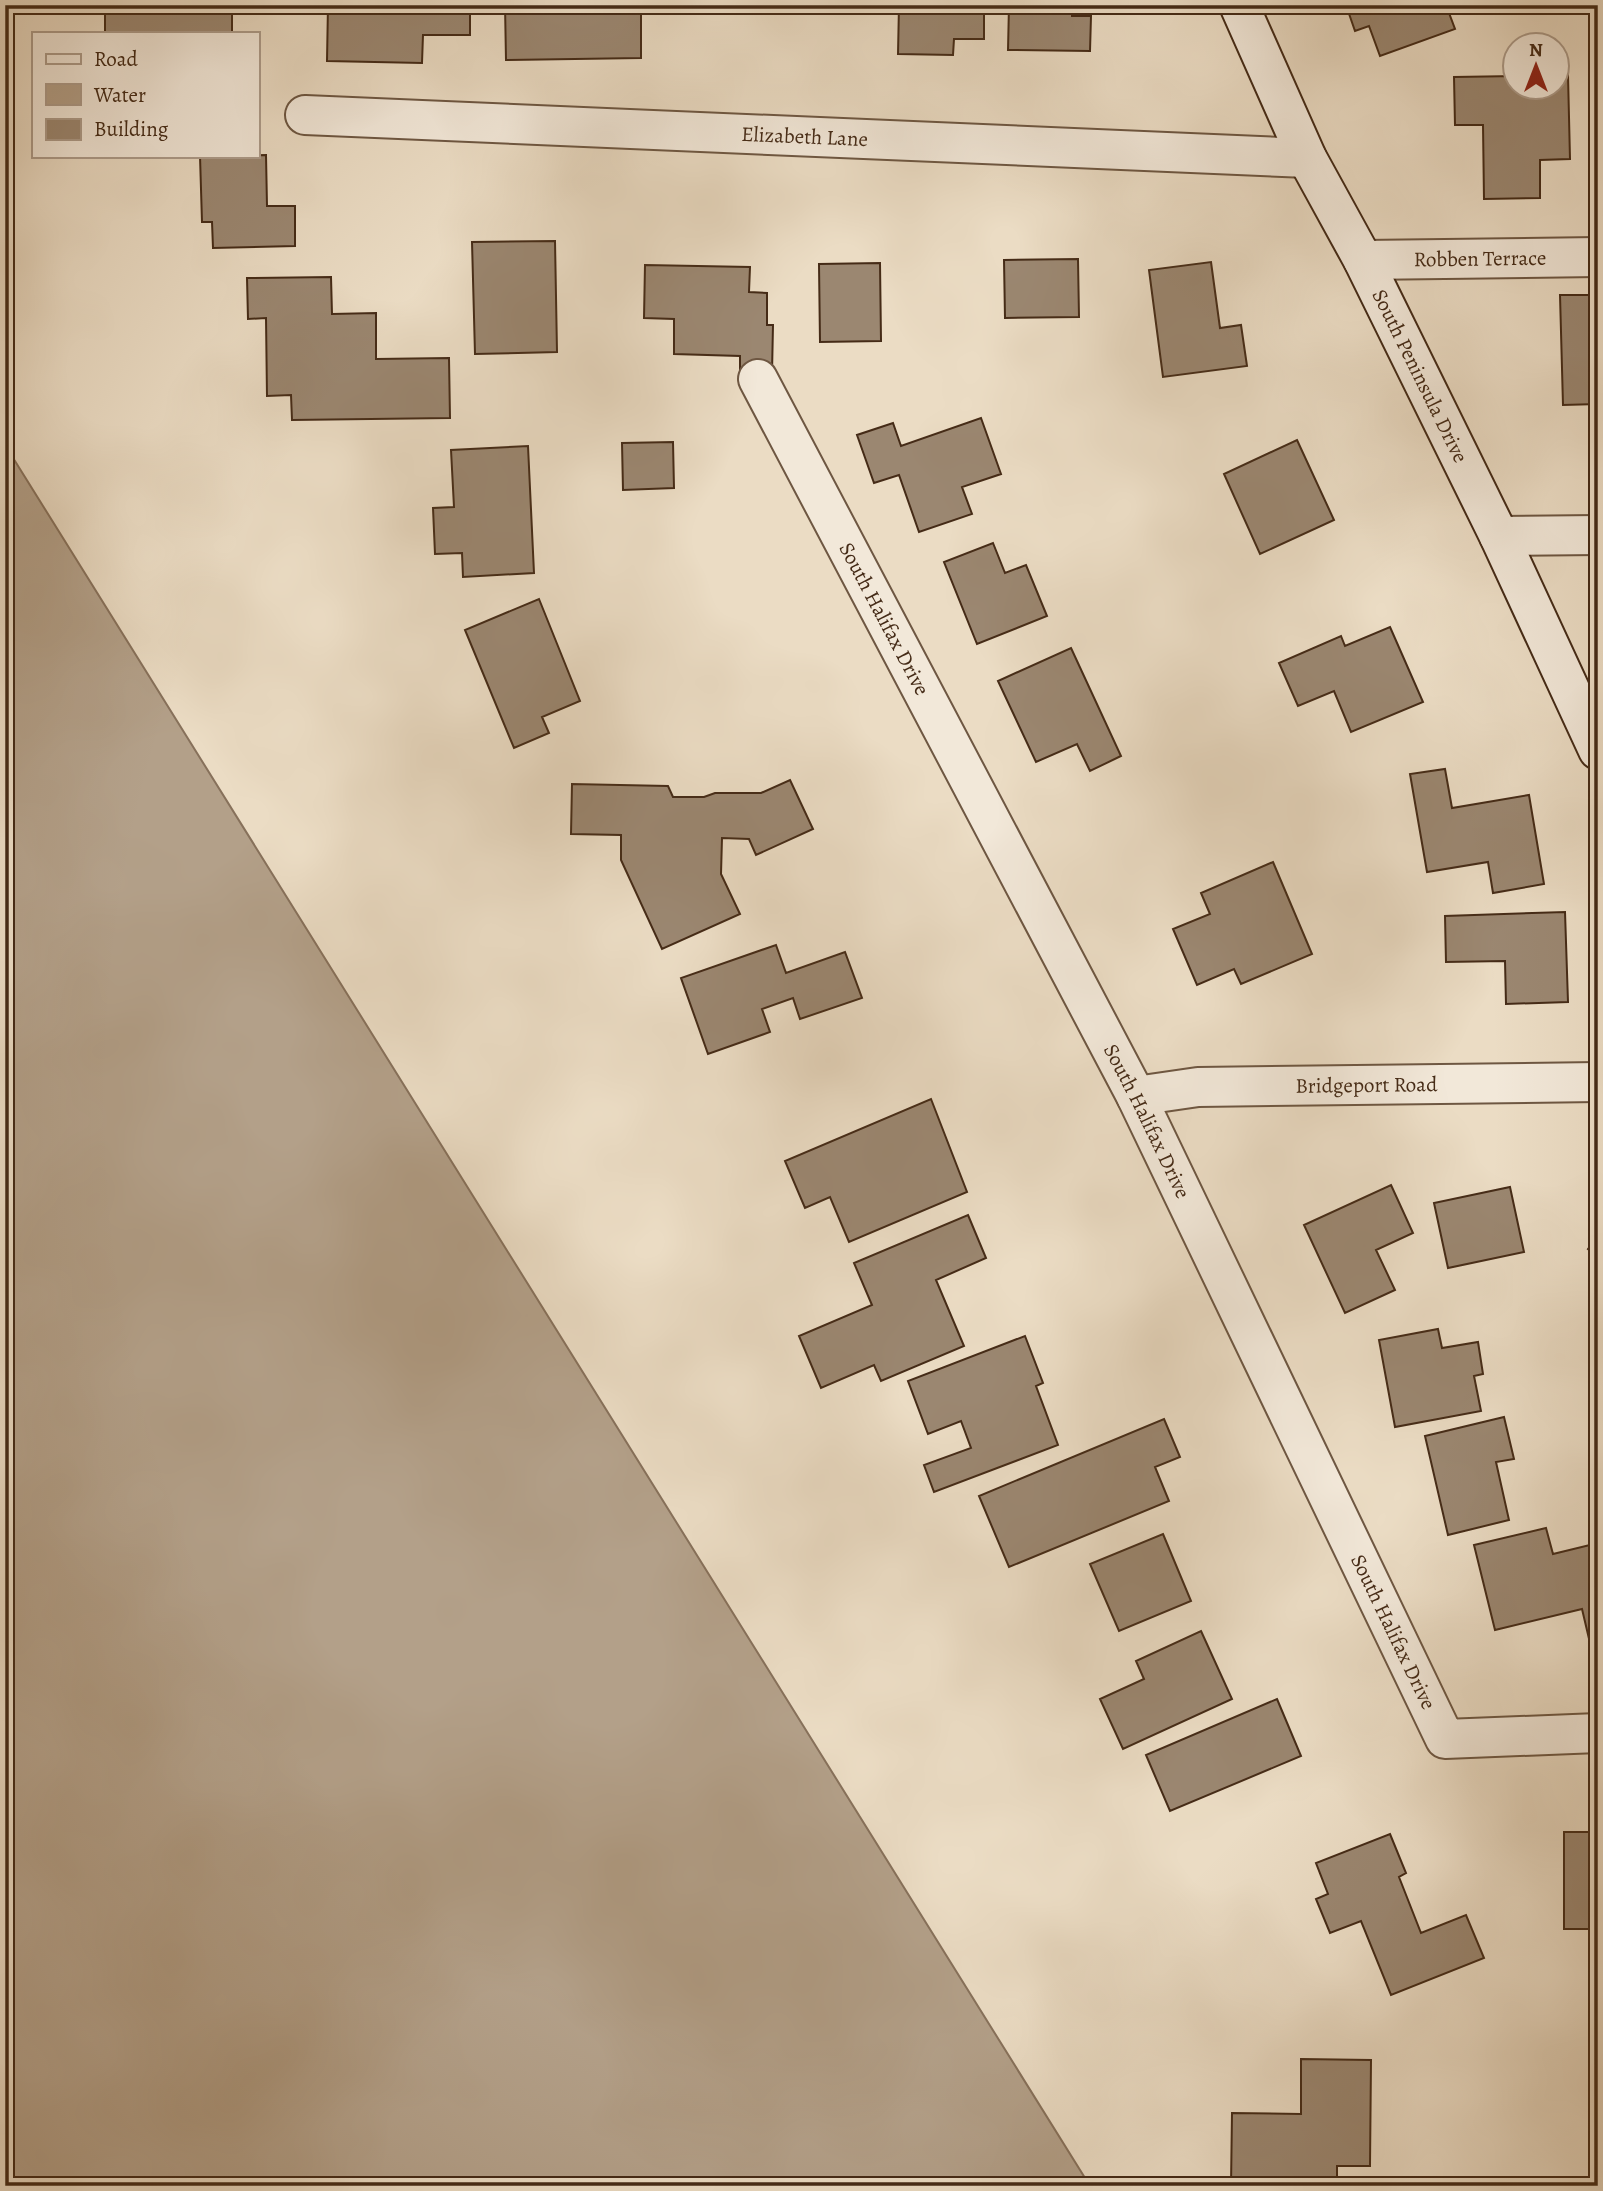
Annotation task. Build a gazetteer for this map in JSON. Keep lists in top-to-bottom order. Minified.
{"streets":{"street":["Elizabeth Lane","Robben Terrace","South Peninsula Drive","South Halifax Drive","Bridgeport Road"]},"crossings":[["Elizabeth Lane","South Peninsula Drive"],["Robben Terrace","South Peninsula Drive"],["South Halifax Drive","Bridgeport Road"]],"legend":["Road","Water","Building"],"north":"top"}
